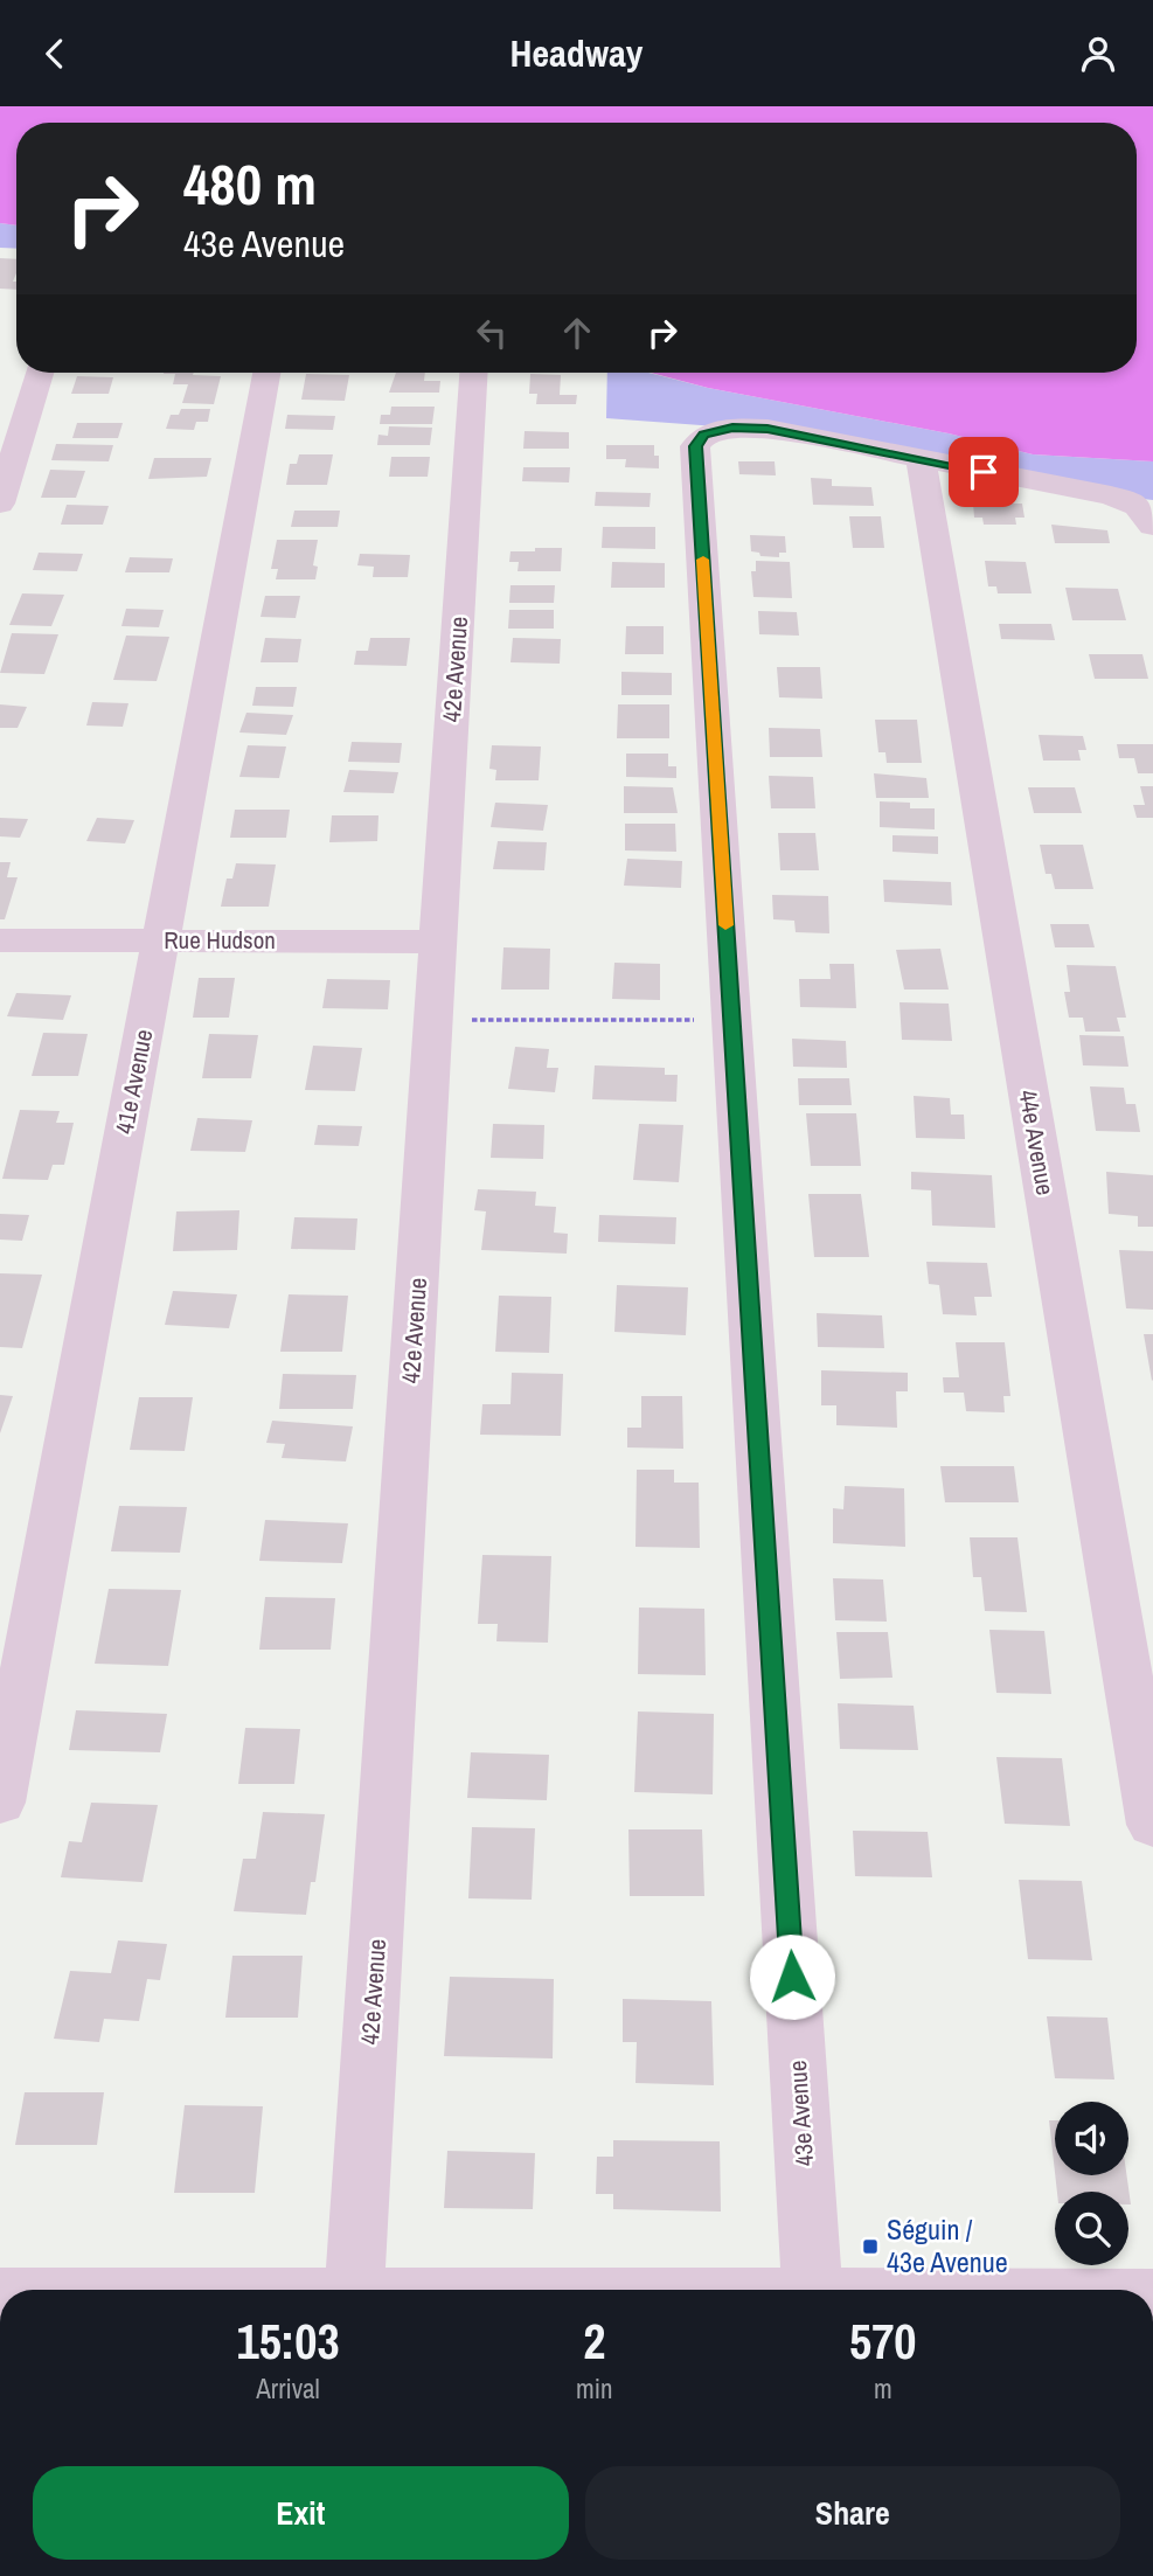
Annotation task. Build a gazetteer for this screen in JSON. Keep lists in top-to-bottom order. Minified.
{"streets":{"street":["42e Avenue","Rue Hudson","41e Avenue","44e Avenue","43e Avenue"]},"crossings":[["42e Avenue","Rue Hudson"],["Rue Hudson","41e Avenue"],["44e Avenue","43e Avenue"]],"places":{"transit":["Séguin / 43e Avenue"]},"page":{"header":"Headway","turn":["480 m","43e Avenue"],"eta":["15:03","Arrival","2","min","570","m"],"buttons":["Exit","Share"]}}
